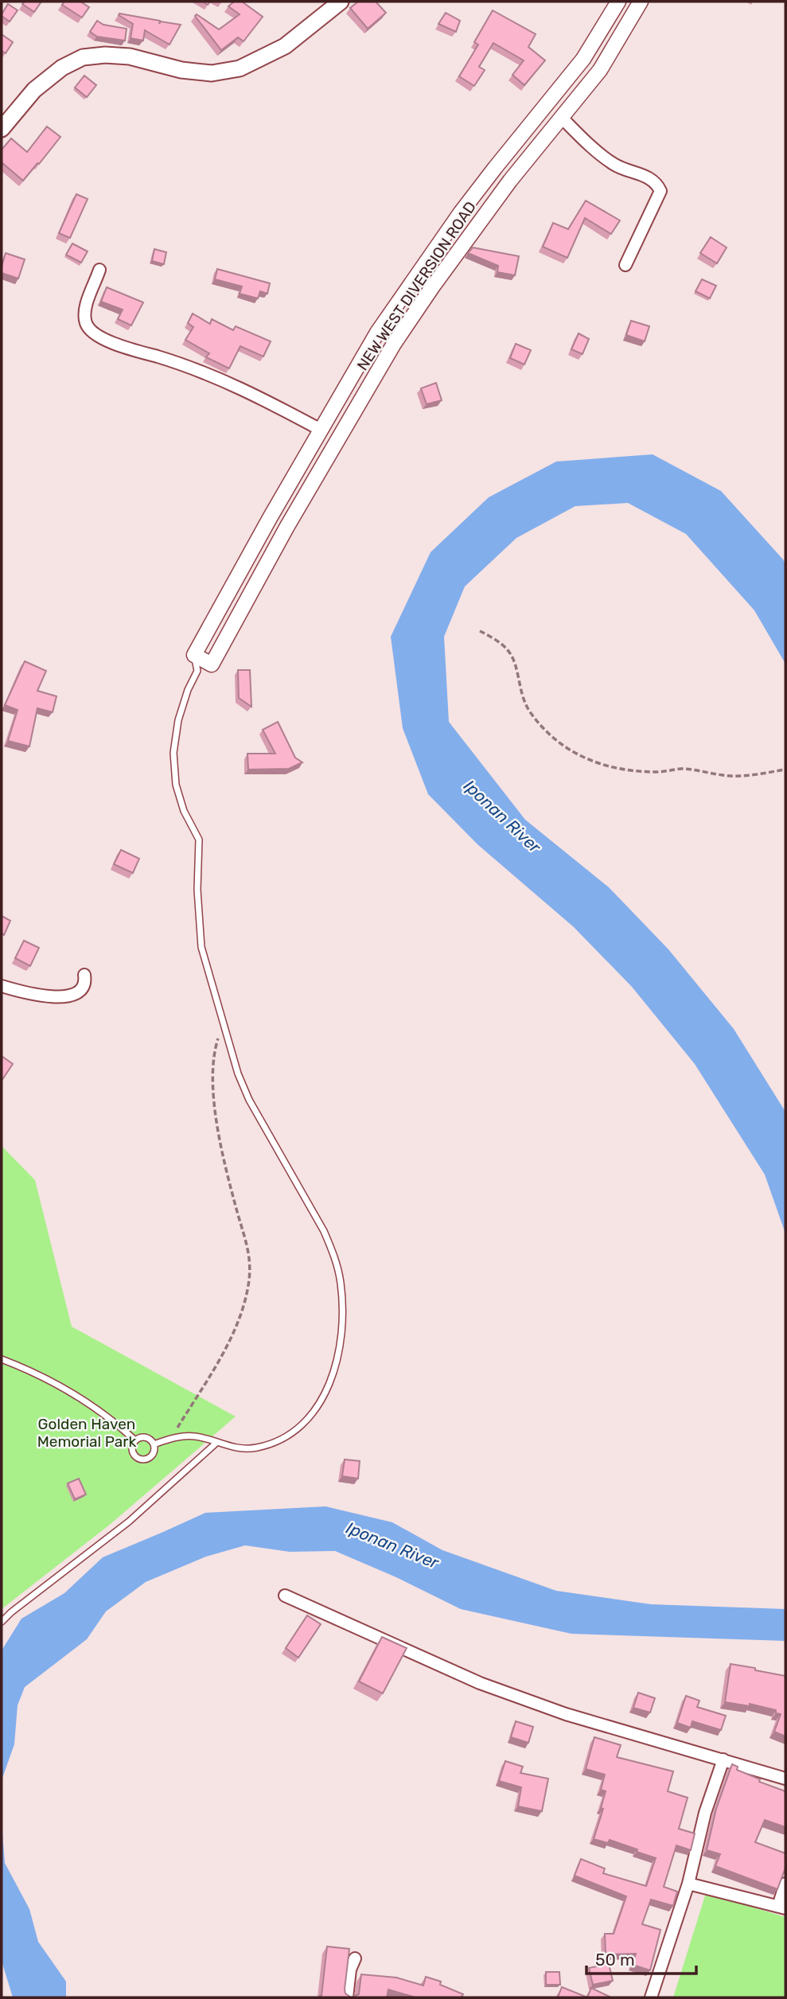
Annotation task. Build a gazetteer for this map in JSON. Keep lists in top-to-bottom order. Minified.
{"streets":{"street":["NEW WEST DIVERSION ROAD"]},"water":["Iponan River"],"parks":["Golden Haven Memorial Park"],"scale_bar":"50 m"}
